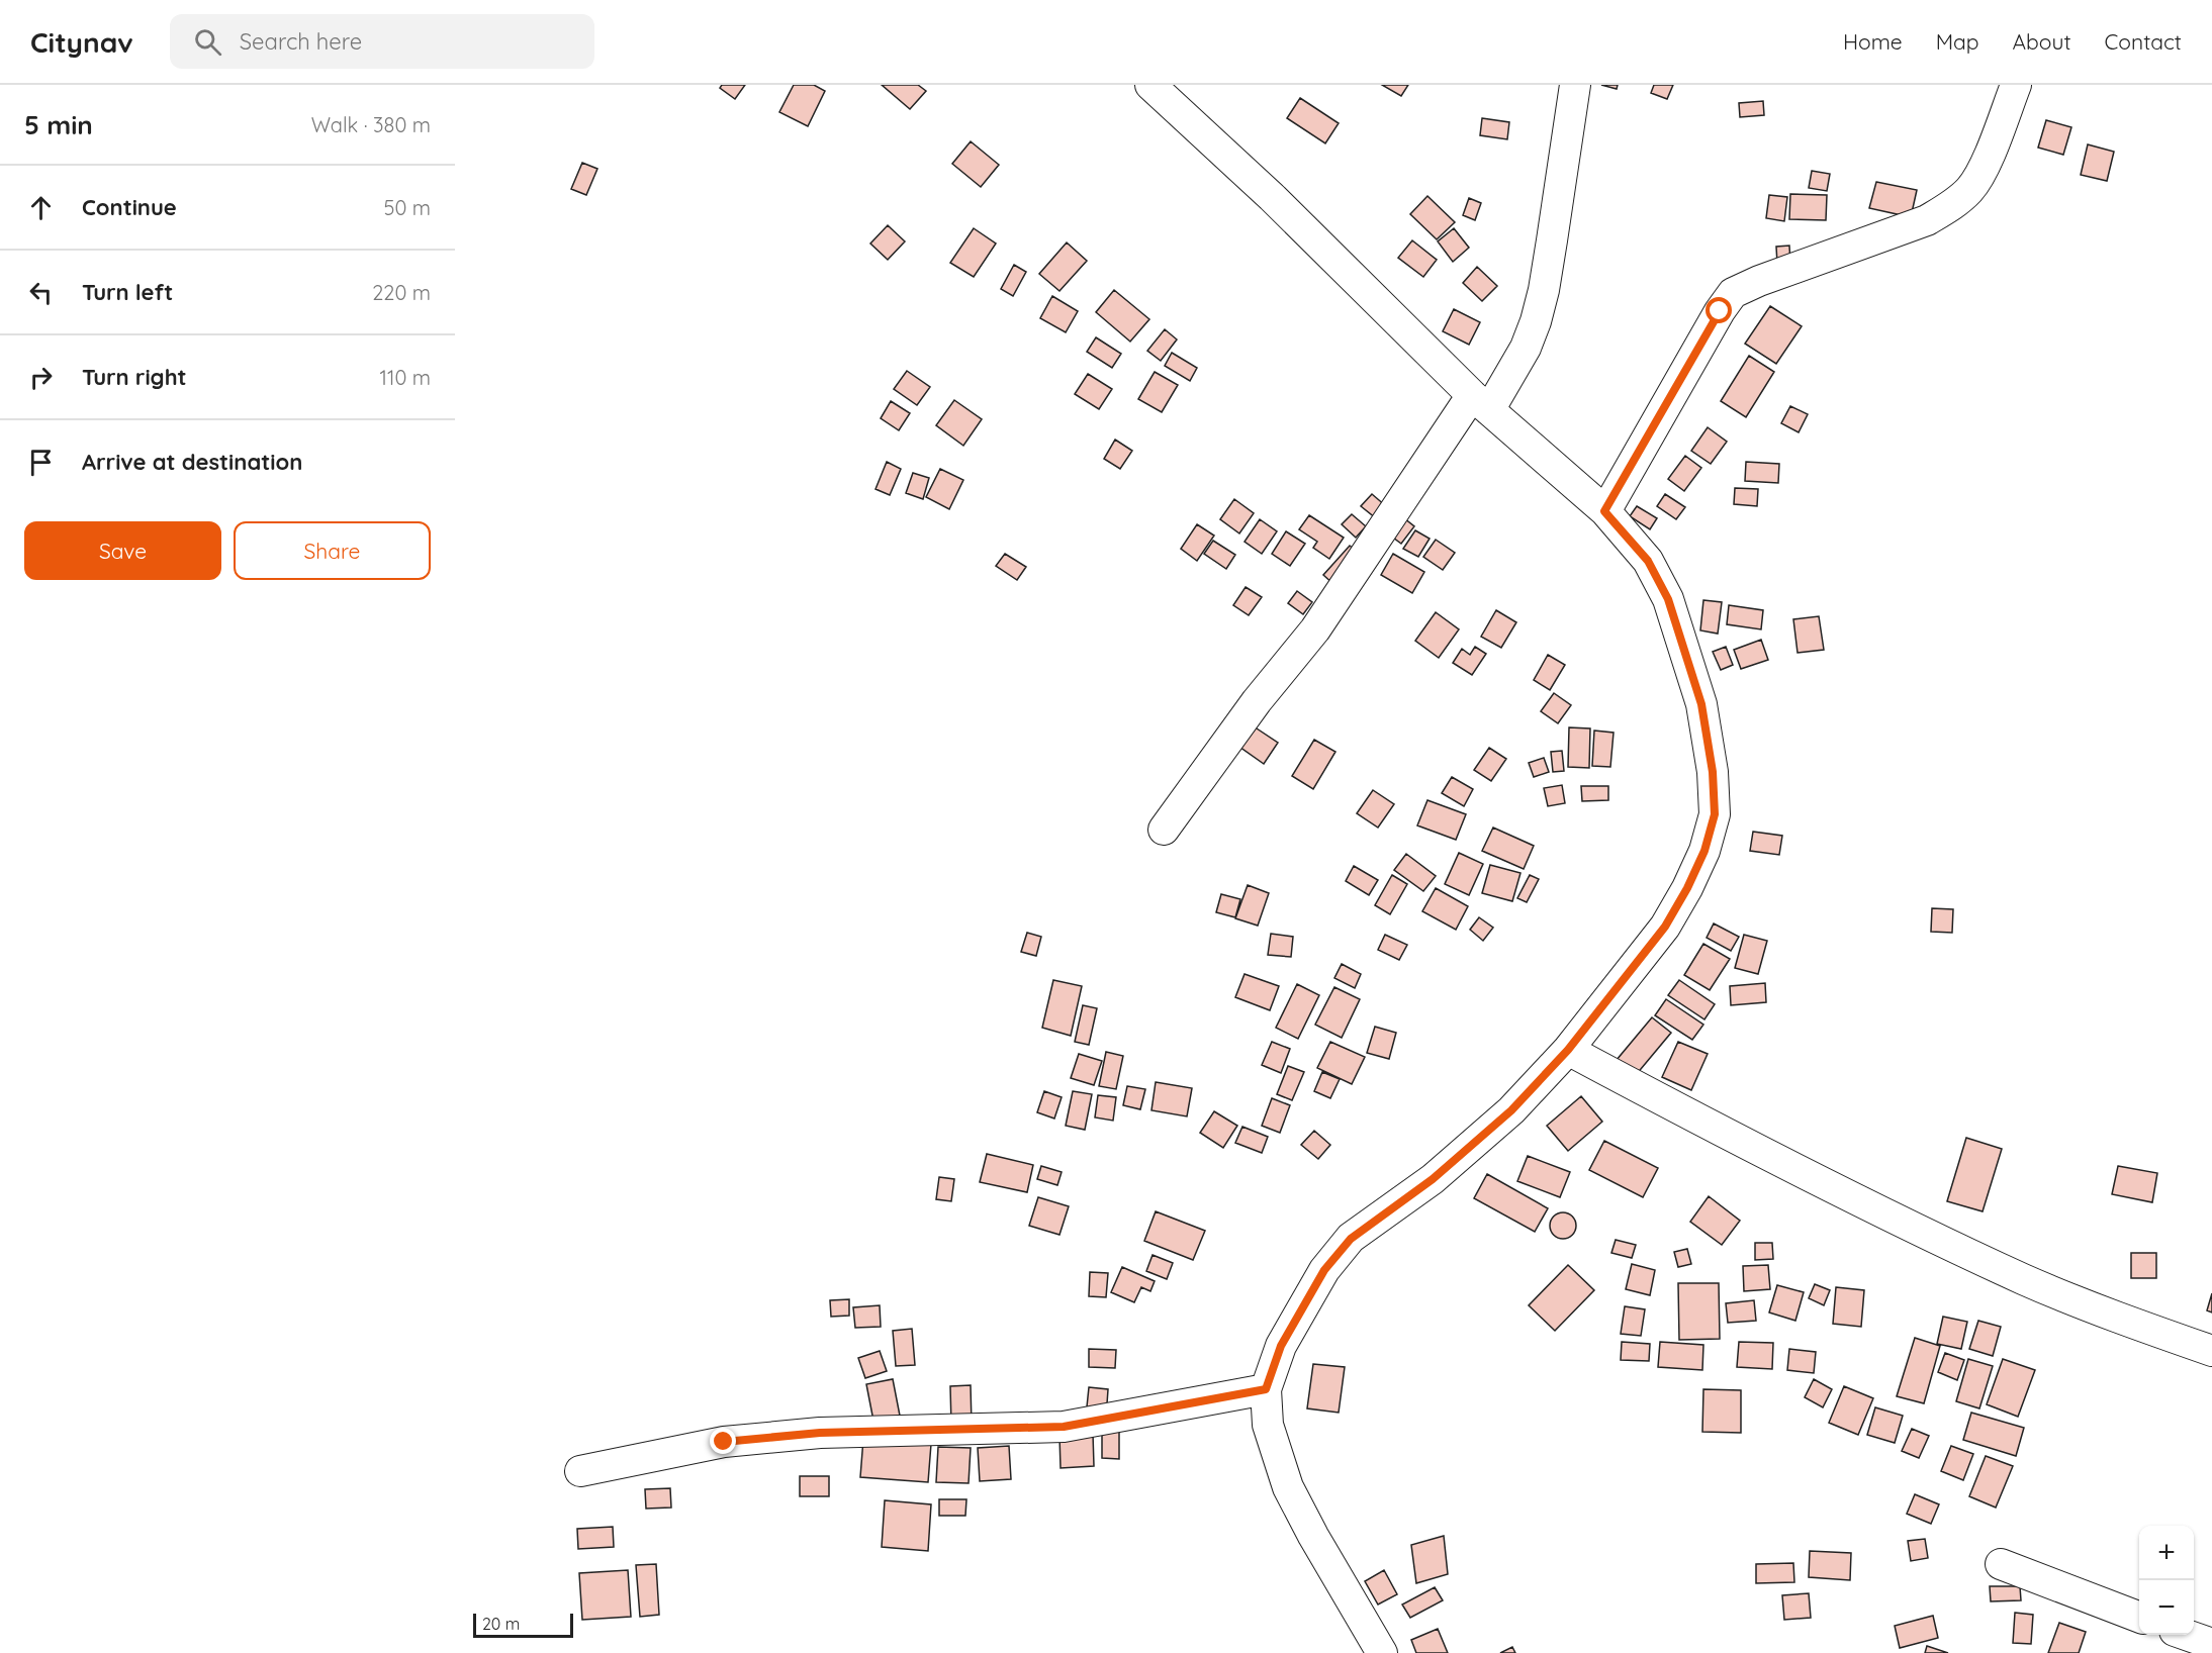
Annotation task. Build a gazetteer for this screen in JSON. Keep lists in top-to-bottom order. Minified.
{"scale_bar":"20 m","page":{"header":"Citynav","search":"Search here","nav":["Home","Map","About","Contact"],"heading":["5 min","Walk · 380 m"],"list":[["Continue","50 m"],["Turn left","220 m"],["Turn right","110 m"],"Arrive at destination"],"buttons":["Save","Share"],"map_buttons":["+","−"],"scale":"20 m"}}
